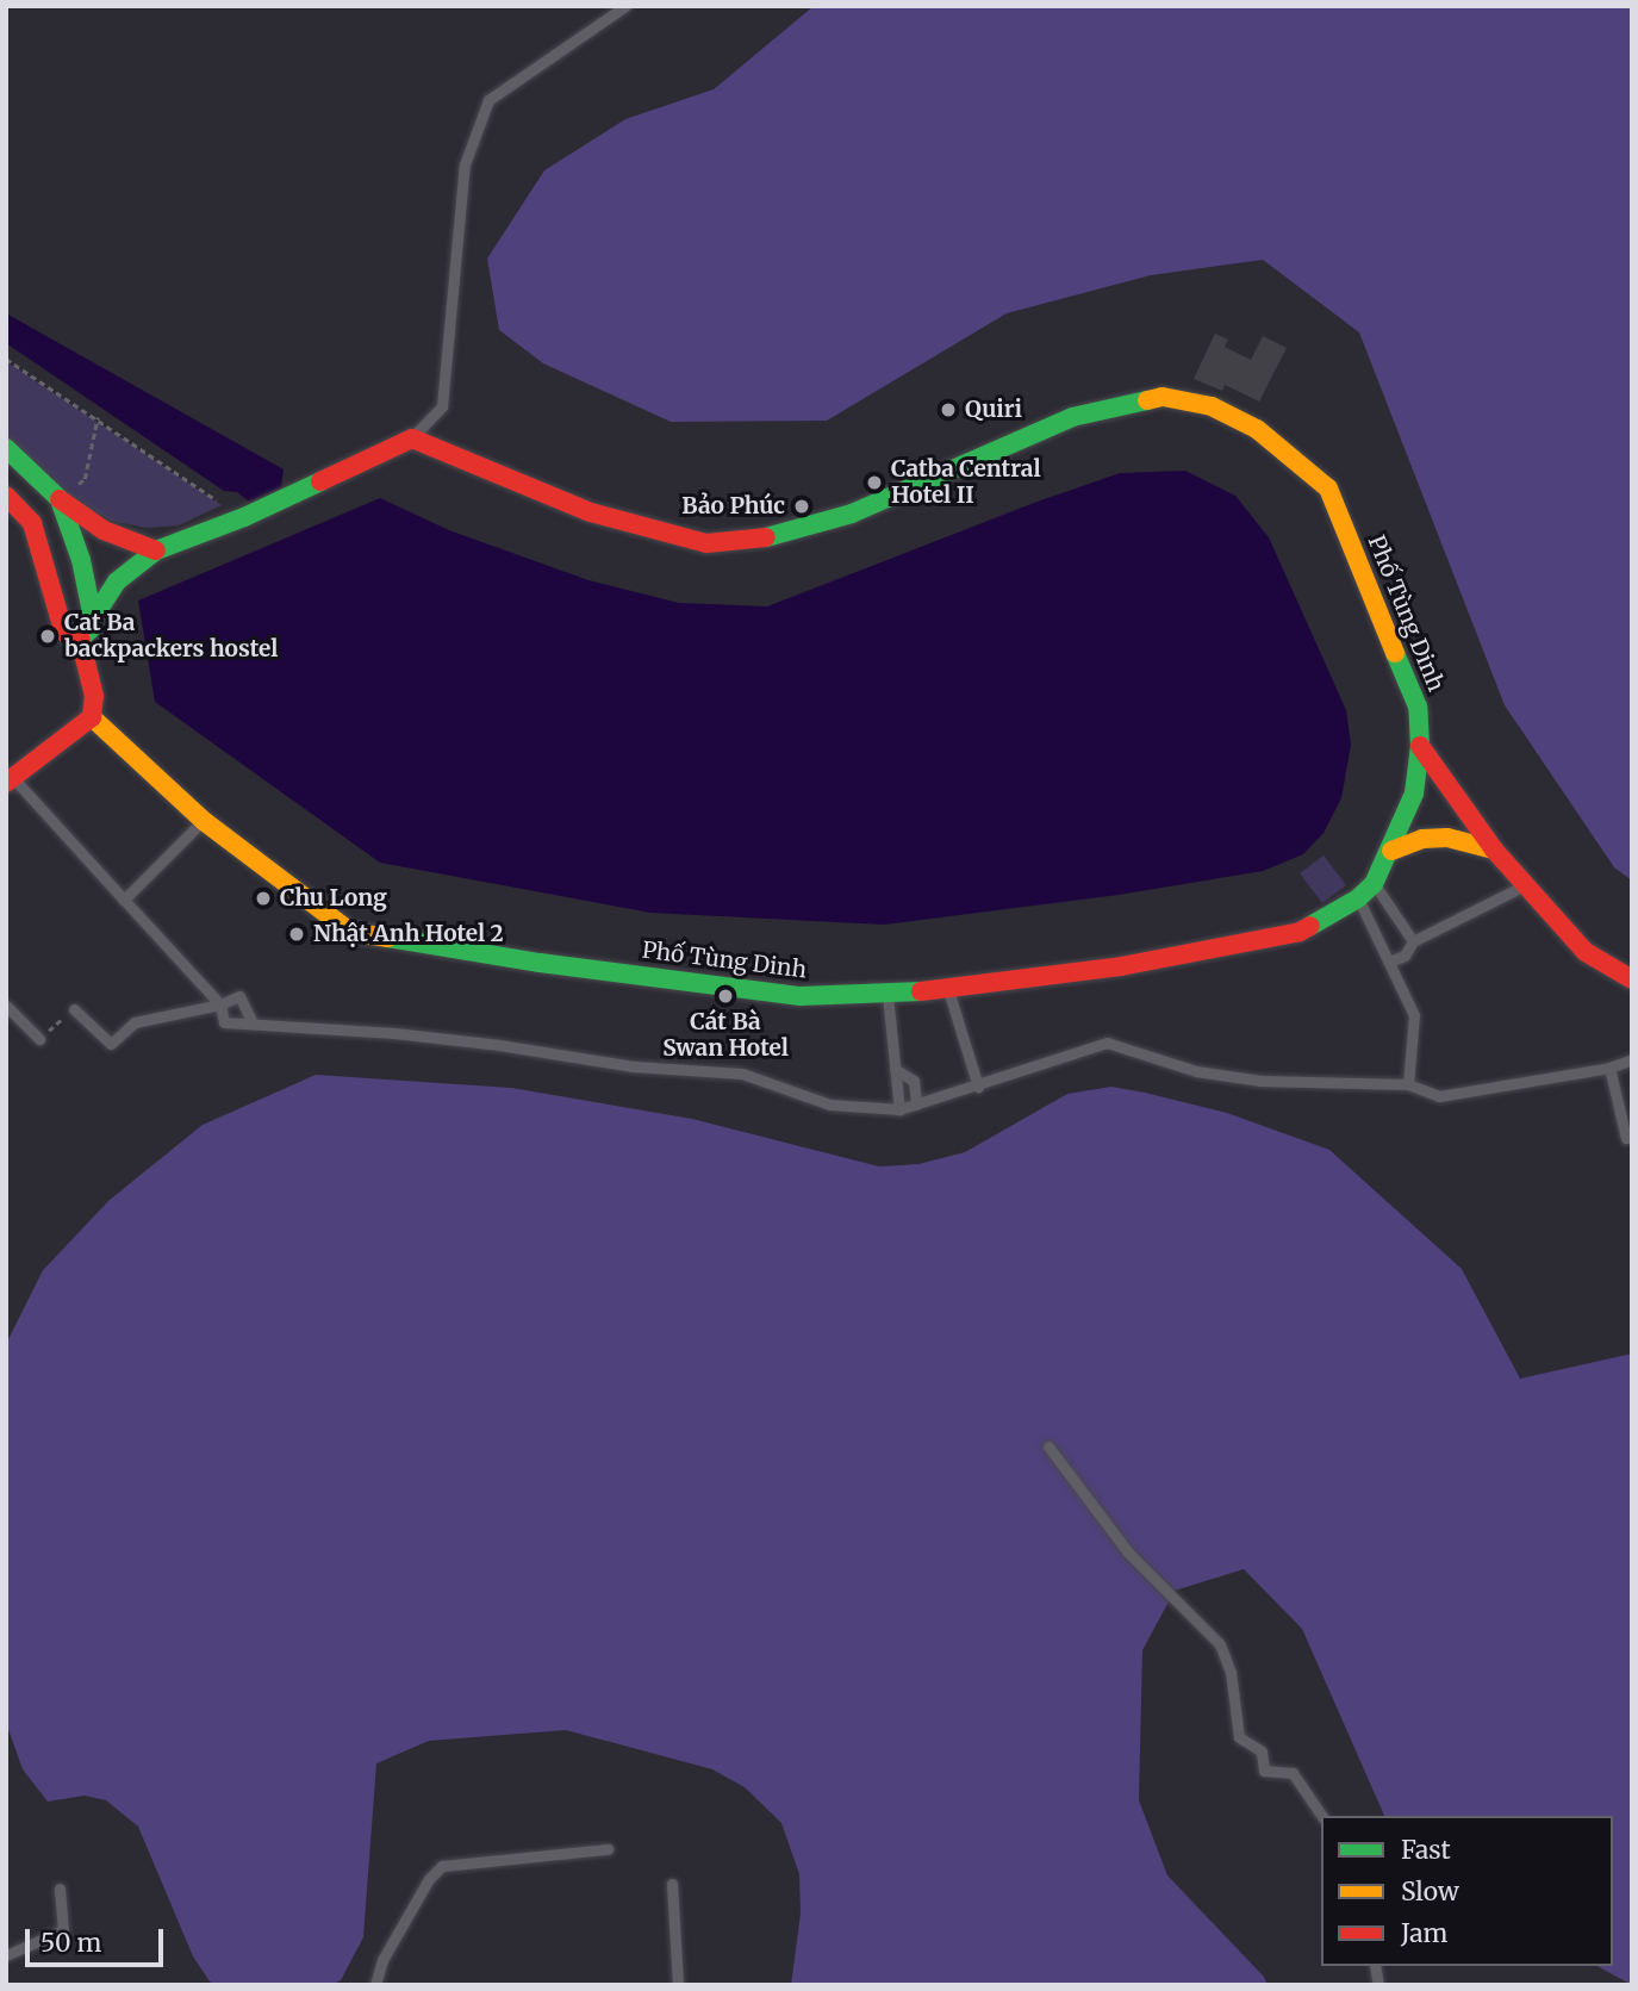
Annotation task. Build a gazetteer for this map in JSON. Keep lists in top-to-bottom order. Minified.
{"streets":{"main road":["Phố Tùng Dinh"]},"places":["Quiri","Catba Central Hotel II","Bảo Phúc","Cat Ba backpackers hostel","Chu Long","Nhật Anh Hotel 2","Cát Bà Swan Hotel"],"legend":["Fast","Slow","Jam"],"scale_bar":"50 m"}
